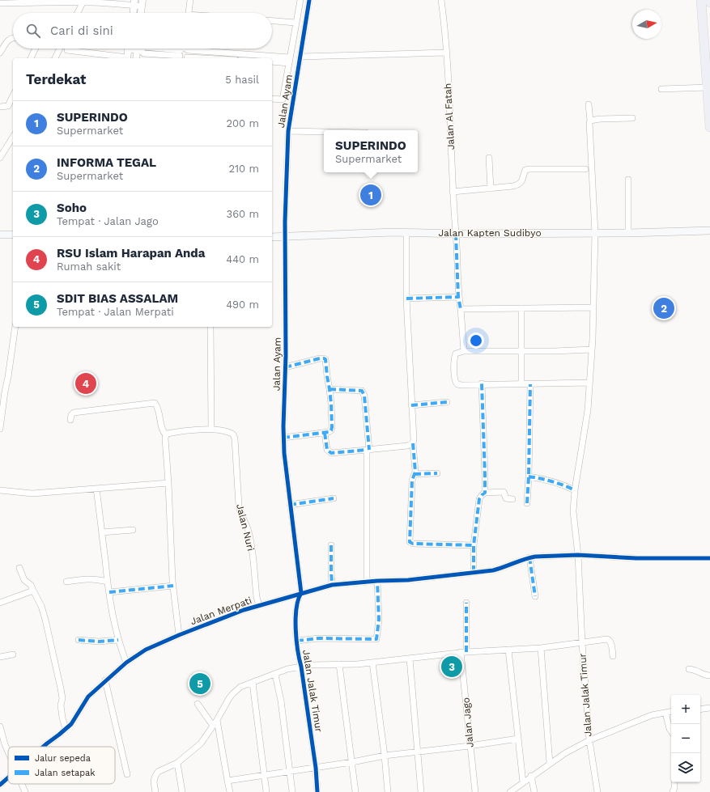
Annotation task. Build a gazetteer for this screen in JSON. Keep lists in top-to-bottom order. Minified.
{"streets":{"main road":["Jalan Kapten Sudibyo"],"street":["Jalan Ayam","Jalan Al Fatah","Jalan Nuri","Jalan Merpati","Jalan Jalak Timur","Jalan Jago"]},"crossings":[["Jalan Ayam","Jalan Kapten Sudibyo"],["Jalan Ayam","Jalan Merpati"],["Jalan Ayam","Jalan Jalak Timur"],["Jalan Al Fatah","Jalan Kapten Sudibyo"],["Jalan Kapten Sudibyo","Jalan Jalak Timur"],["Jalan Nuri","Jalan Merpati"],["Jalan Merpati","Jalan Jalak Timur"]],"legend":["Jalur sepeda","Jalan setapak"],"north":"right","page":{"search":"Cari di sini","heading":["Terdekat","5 hasil"],"list":[{"mark":"1","name":"SUPERINDO","note":"Supermarket","value":"200 m"},{"mark":"2","name":"INFORMA TEGAL","note":"Supermarket","value":"210 m"},{"mark":"3","name":"Soho","note":"Tempat · Jalan Jago","value":"360 m"},{"mark":"4","name":"RSU Islam Harapan Anda","note":"Rumah sakit","value":"440 m"},{"mark":"5","name":"SDIT BIAS ASSALAM","note":"Tempat · Jalan Merpati","value":"490 m"}],"popup":["SUPERINDO","Supermarket"],"pins":["1","2","4","3","5"],"map_buttons":["+","−"]}}
